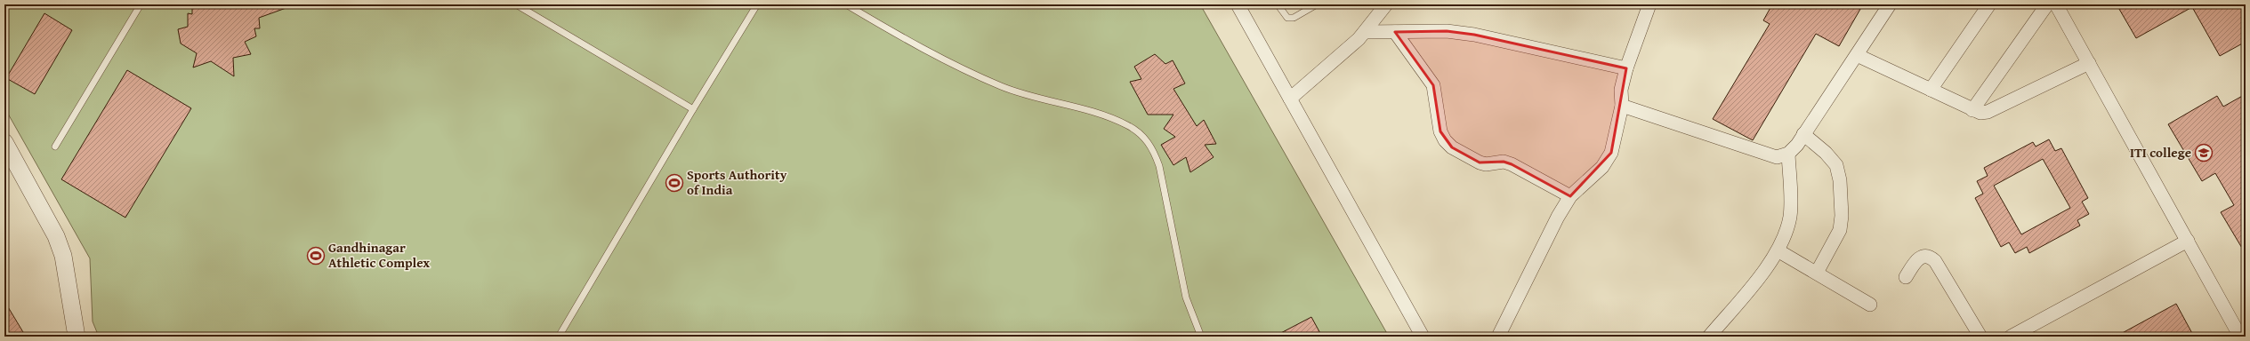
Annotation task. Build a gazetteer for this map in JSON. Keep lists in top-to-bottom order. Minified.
{"places":{"school or university":["ITI college"],"sports":["Sports Authority of India","Gandhinagar Athletic Complex"]}}
